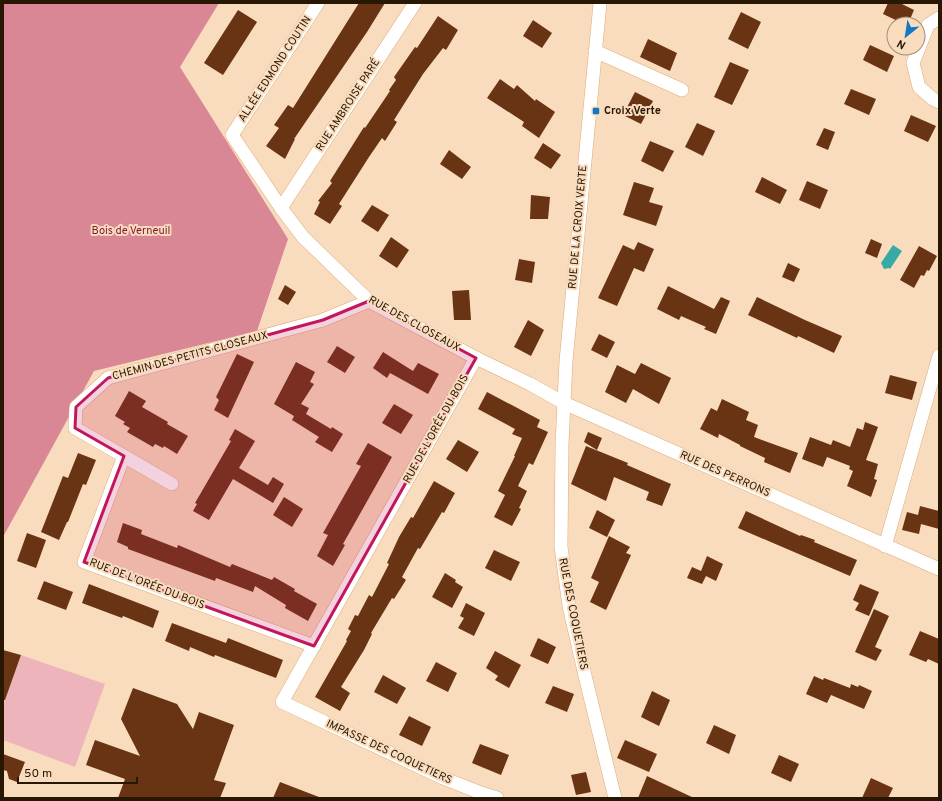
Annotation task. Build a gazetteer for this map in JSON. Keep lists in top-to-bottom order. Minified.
{"streets":{"street":["ALLÉE EDMOND COUTIN","RUE AMBROISE PARÉ","RUE DE LA CROIX VERTE","RUE DES CLOSEAUX","CHEMIN DES PETITS CLOSEAUX","RUE DE L'ORÉE DU BOIS","RUE DES PERRONS","RUE DES COQUETIERS","IMPASSE DES COQUETIERS"]},"crossings":[["ALLÉE EDMOND COUTIN","RUE DES CLOSEAUX"],["RUE AMBROISE PARÉ","RUE DES CLOSEAUX"],["RUE DE LA CROIX VERTE","RUE DES CLOSEAUX"],["RUE DE LA CROIX VERTE","RUE DES PERRONS"],["RUE DE LA CROIX VERTE","RUE DES COQUETIERS"],["RUE DES CLOSEAUX","CHEMIN DES PETITS CLOSEAUX"],["RUE DES CLOSEAUX","RUE DE L'ORÉE DU BOIS"],["RUE DES CLOSEAUX","RUE DES PERRONS"],["RUE DES CLOSEAUX","RUE DES COQUETIERS"],["CHEMIN DES PETITS CLOSEAUX","RUE DE L'ORÉE DU BOIS"],["RUE DE L'ORÉE DU BOIS","IMPASSE DES COQUETIERS"],["RUE DES PERRONS","RUE DES COQUETIERS"]],"parks":["Bois de Verneuil"],"places":{"transit":["Croix Verte"]},"scale_bar":"50 m","north":"bottom left"}
